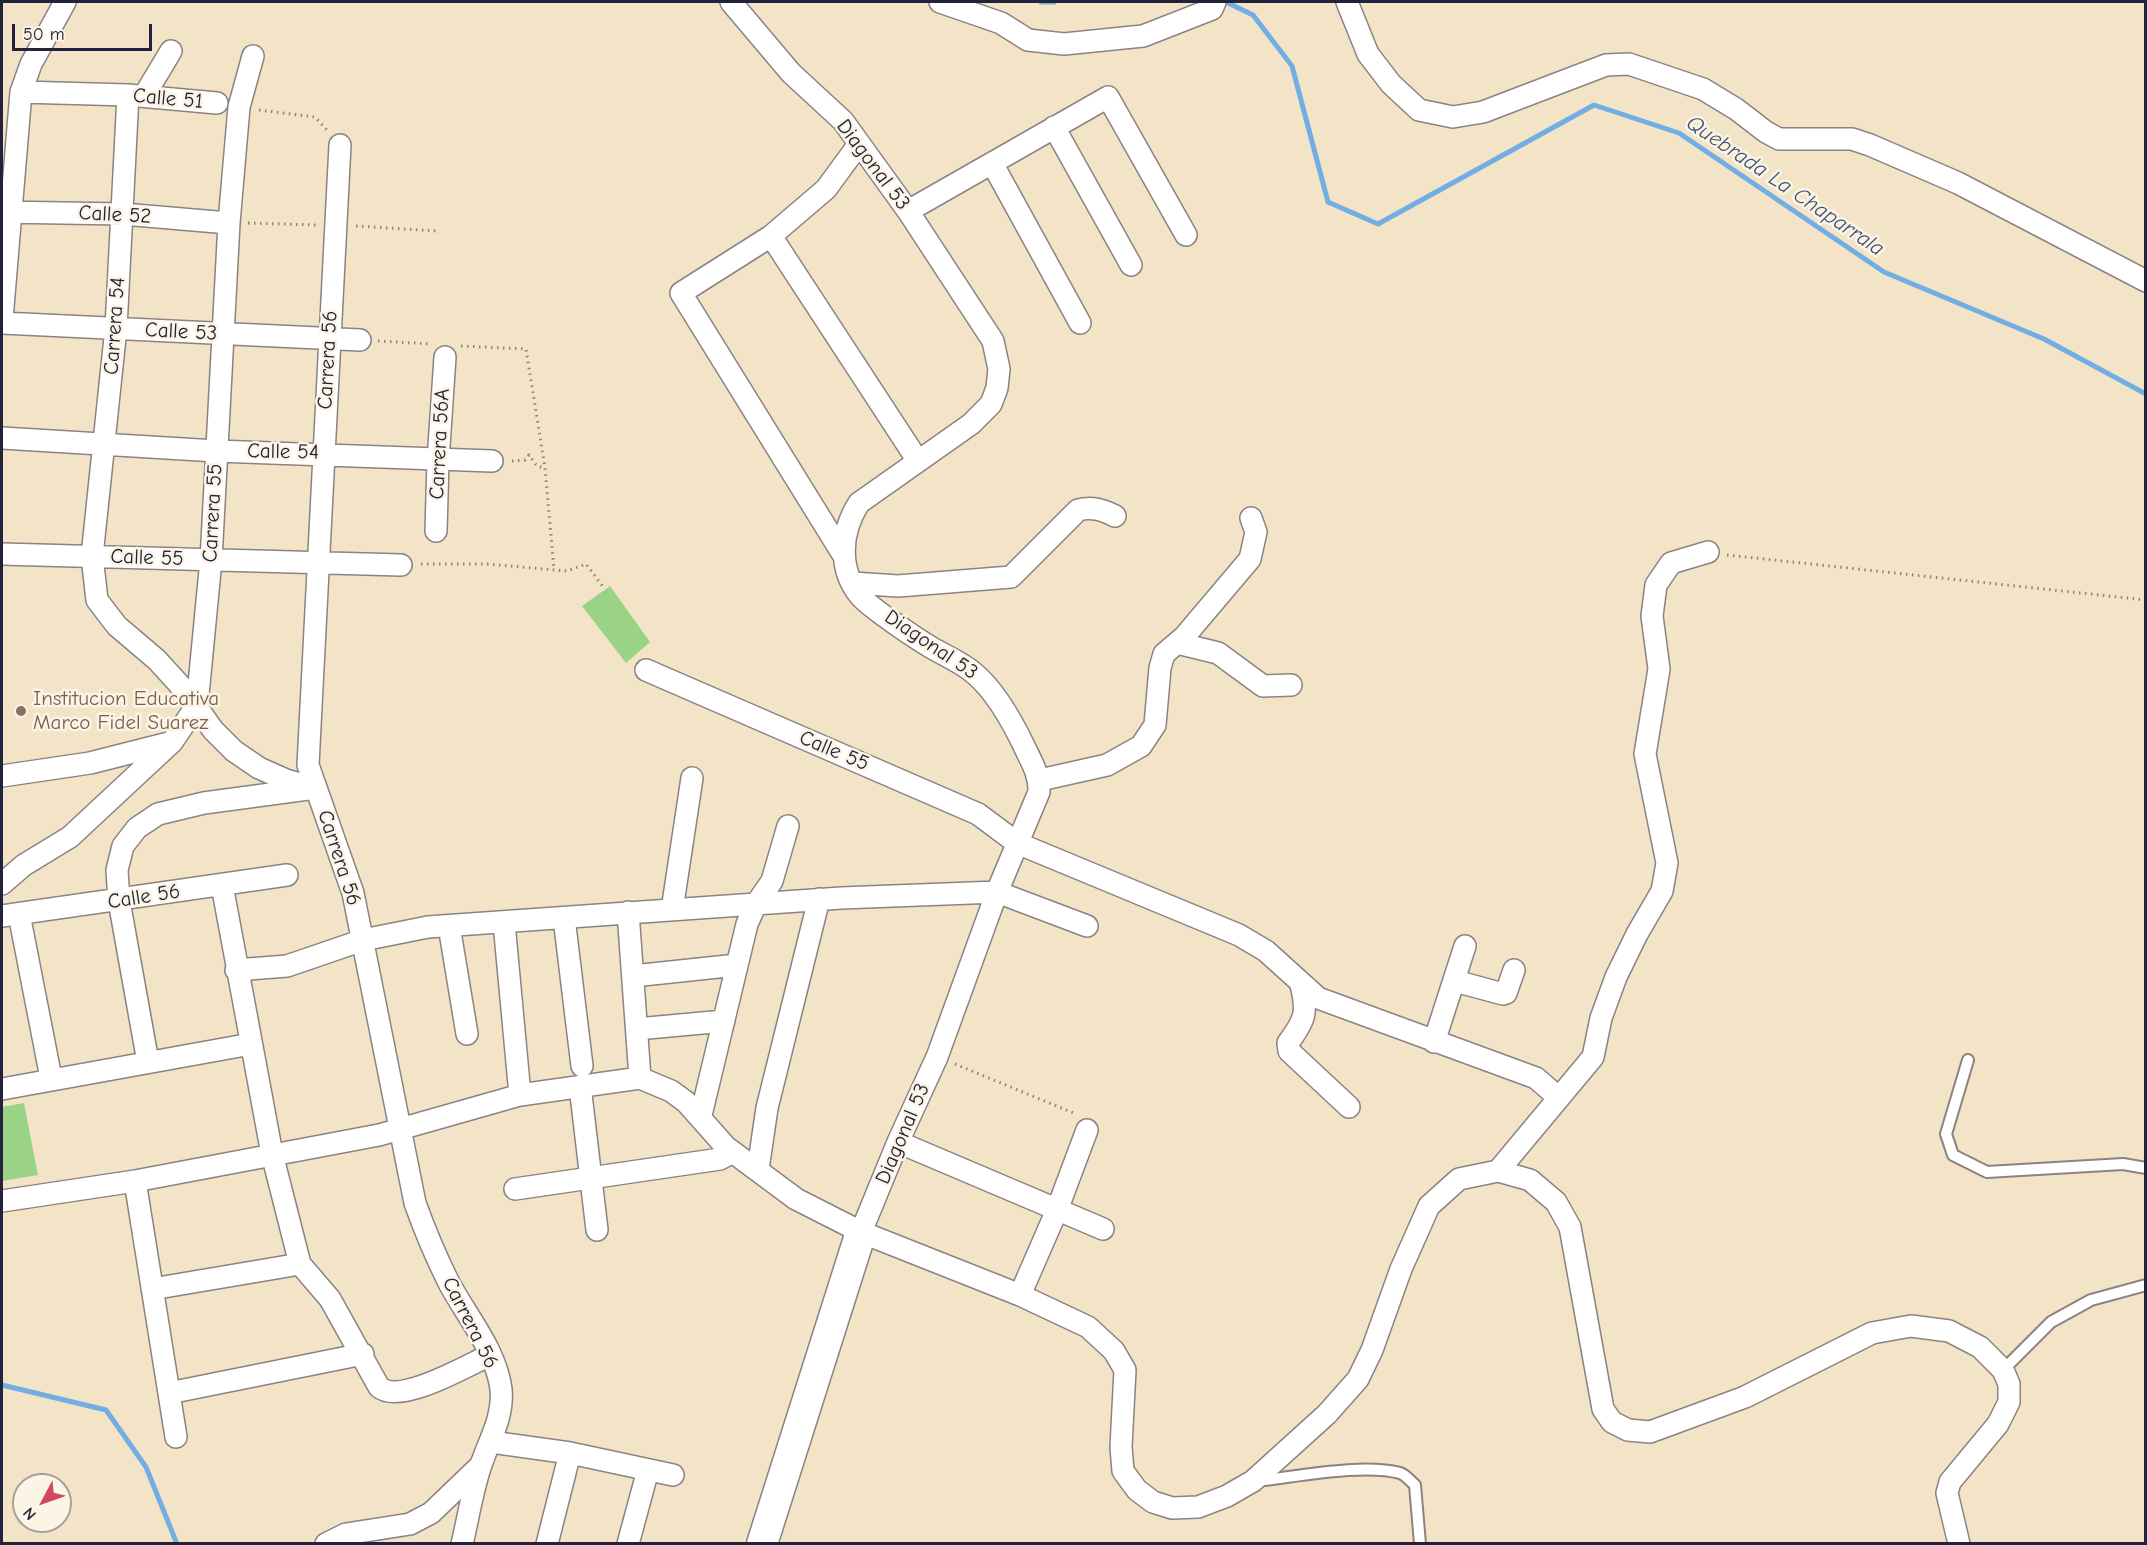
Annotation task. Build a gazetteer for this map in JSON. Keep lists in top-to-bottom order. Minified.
{"streets":{"street":["Calle 51","Diagonal 53","Calle 52","Carrera 54","Calle 53","Carrera 56","Carrera 56A","Calle 54","Carrera 55","Calle 55","Calle 56"]},"crossings":[["Calle 51","Carrera 54"],["Diagonal 53","Calle 55"],["Calle 52","Carrera 54"],["Calle 52","Carrera 55"],["Carrera 54","Calle 53"],["Carrera 54","Carrera 56"],["Carrera 54","Calle 54"],["Carrera 54","Carrera 55"],["Carrera 54","Calle 55"],["Calle 53","Carrera 56"],["Calle 53","Carrera 55"],["Carrera 56","Calle 54"],["Carrera 56","Calle 55"],["Carrera 56A","Calle 54"],["Calle 54","Carrera 55"],["Carrera 55","Calle 55"]],"water":["Quebrada La Chaparrala"],"places":["Institucion Educativa Marco Fidel Suarez"],"scale_bar":"50 m","north":"bottom left"}
